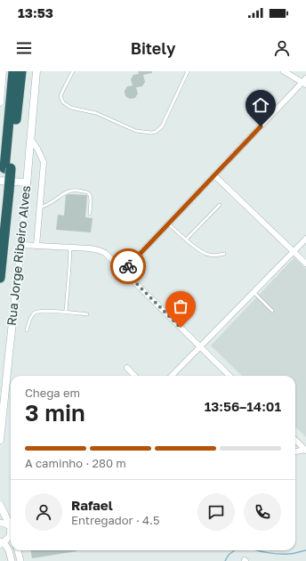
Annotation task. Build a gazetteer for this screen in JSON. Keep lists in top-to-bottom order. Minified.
{"streets":{"main road":["Rua Jorge Ribeiro Alves"]},"page":{"status":"13:53","header":"Bitely","heading":["3 min","Chega em","13:56–14:01"],"panel":["Rafael","Entregador · 4.5"],"bar":"A caminho · 280 m"}}
